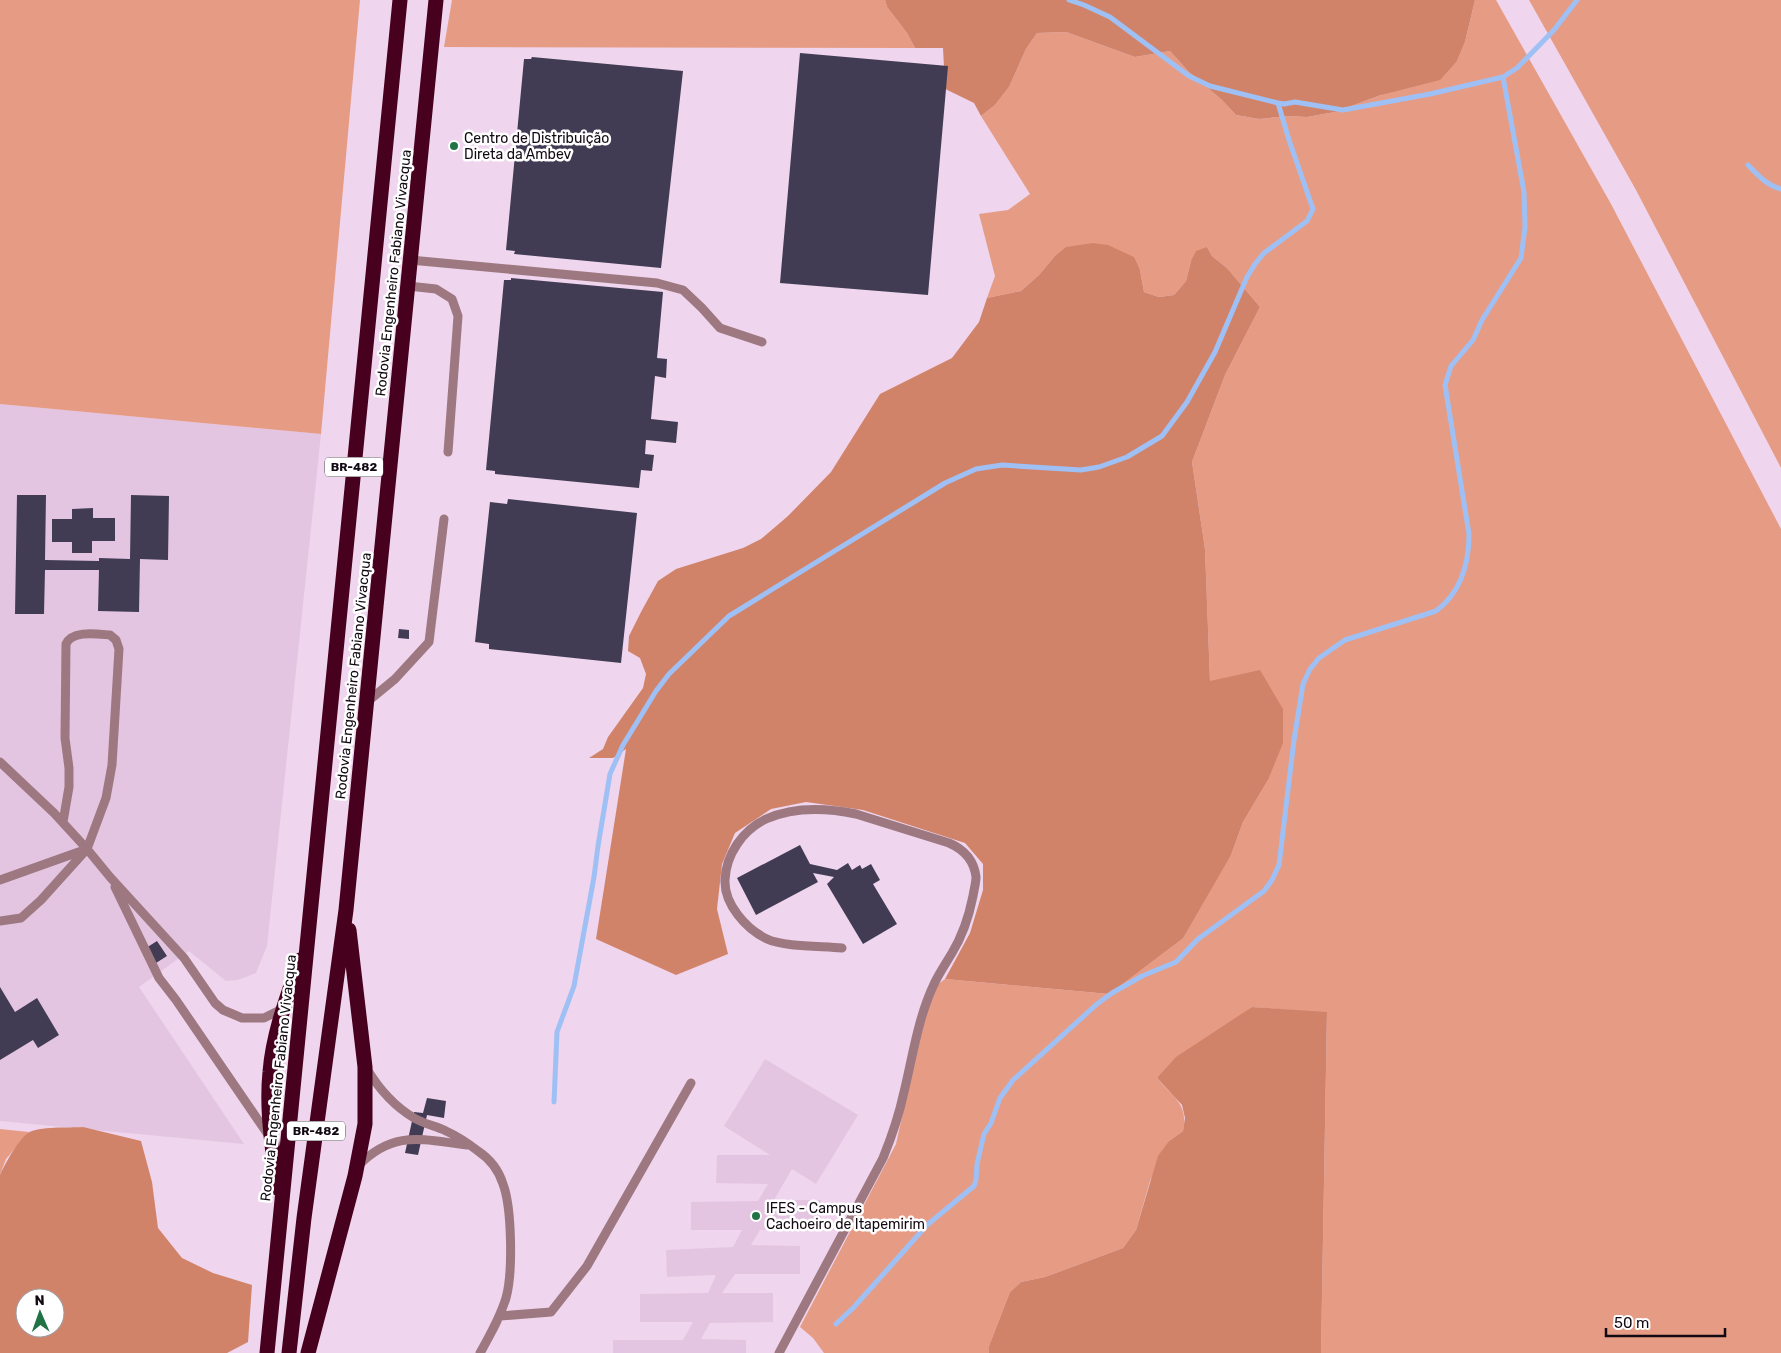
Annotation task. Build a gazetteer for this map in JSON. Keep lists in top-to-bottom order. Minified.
{"streets":{"highway":["Rodovia Engenheiro Fabiano Vivacqua","BR-482"]},"places":["Centro de Distribuição Direta da Ambev","IFES - Campus Cachoeiro de Itapemirim"],"scale_bar":"50 m","north":"top"}
